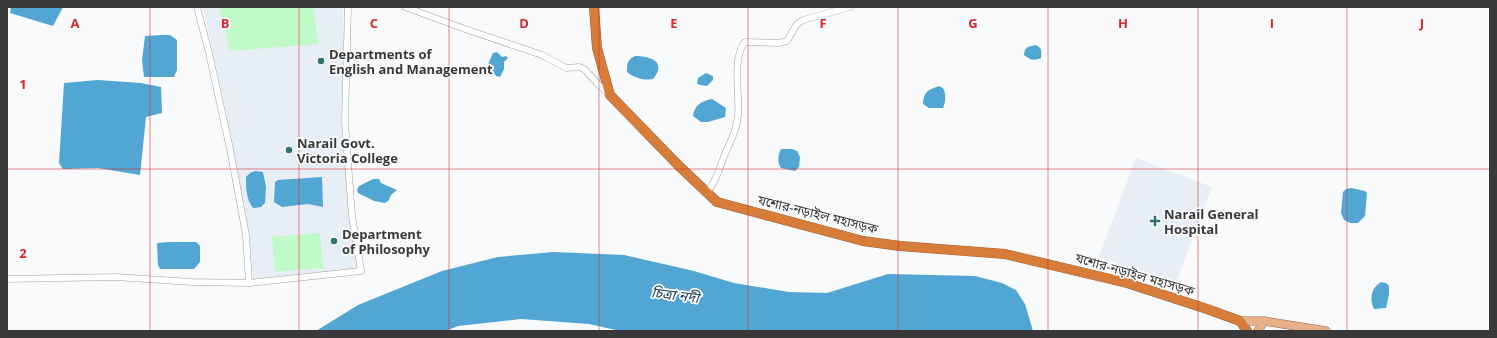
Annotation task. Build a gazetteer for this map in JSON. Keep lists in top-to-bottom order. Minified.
{"streets":{"highway":["যশোর-নড়াইল মহাসড়ক"]},"water":["চিত্রা নদী"],"places":{"other":["Departments of English and Management","Narail Govt. Victoria College","Department of Philosophy"],"health":["Narail General Hospital"]},"grid":{"columns":["A","B","C","D","E","F","G","H","I","J"],"rows":["1","2"]}}
